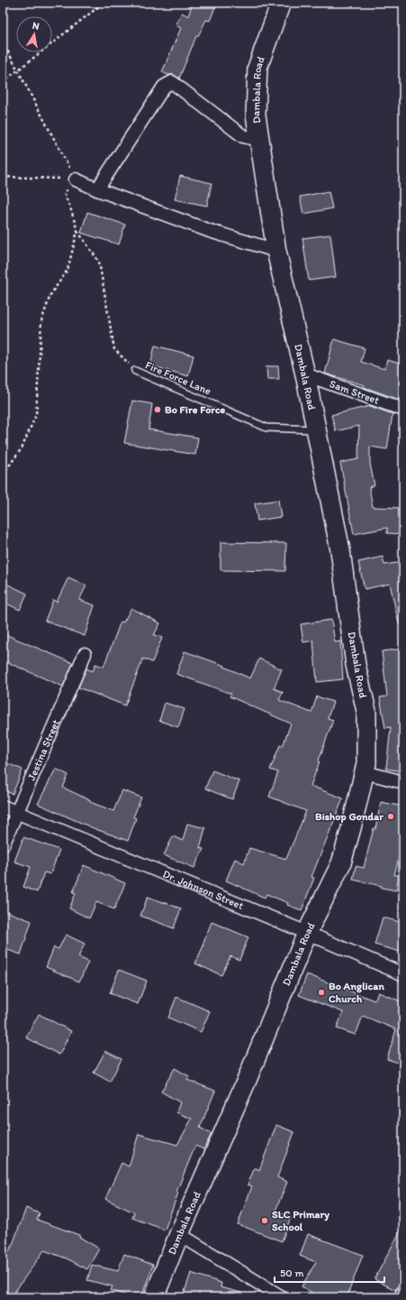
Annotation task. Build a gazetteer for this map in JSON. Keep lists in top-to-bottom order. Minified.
{"streets":{"street":["Dambala Road","Sam Street","Jestina Street","Dr. Johnson Street"],"lane":["Fire Force Lane"]},"crossings":[["Dambala Road","Fire Force Lane"],["Dambala Road","Sam Street"],["Dambala Road","Dr. Johnson Street"],["Jestina Street","Dr. Johnson Street"]],"places":["Bo Fire Force","Bishop Gondar","Bo Anglican Church","SLC Primary School"],"scale_bar":"50 m","north":"top"}
